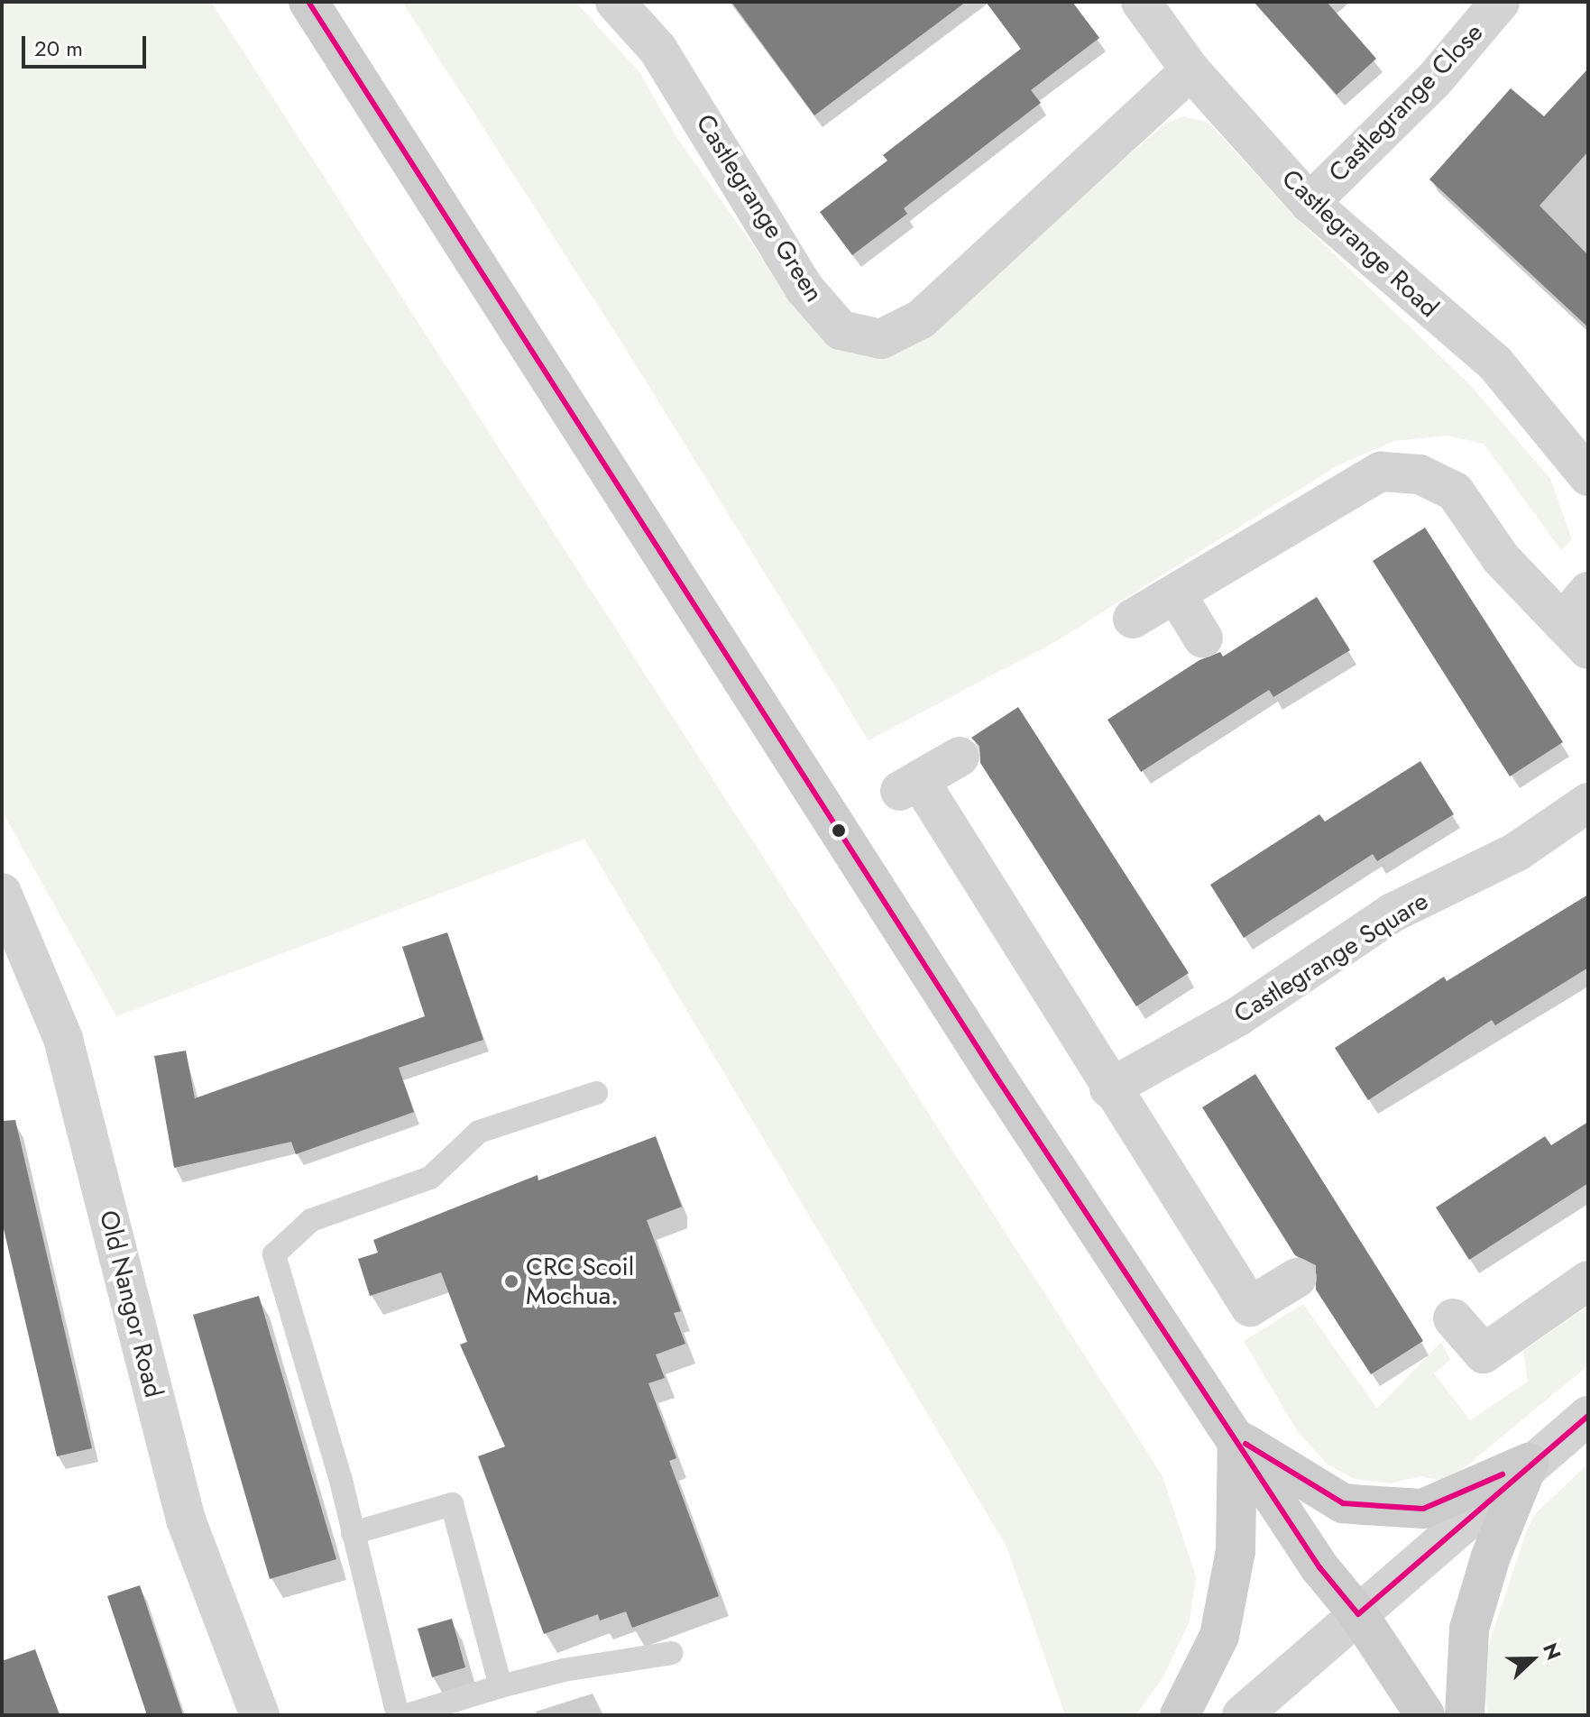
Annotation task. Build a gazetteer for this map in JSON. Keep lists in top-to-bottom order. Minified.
{"streets":{"street":["Castlegrange Close","Castlegrange Green","Castlegrange Road","Castlegrange Square","Old Nangor Road"]},"crossings":[["Castlegrange Close","Castlegrange Road"],["Castlegrange Green","Castlegrange Road"]],"places":["CRC Scoil Mochua."],"scale_bar":"20 m","north":"right"}
